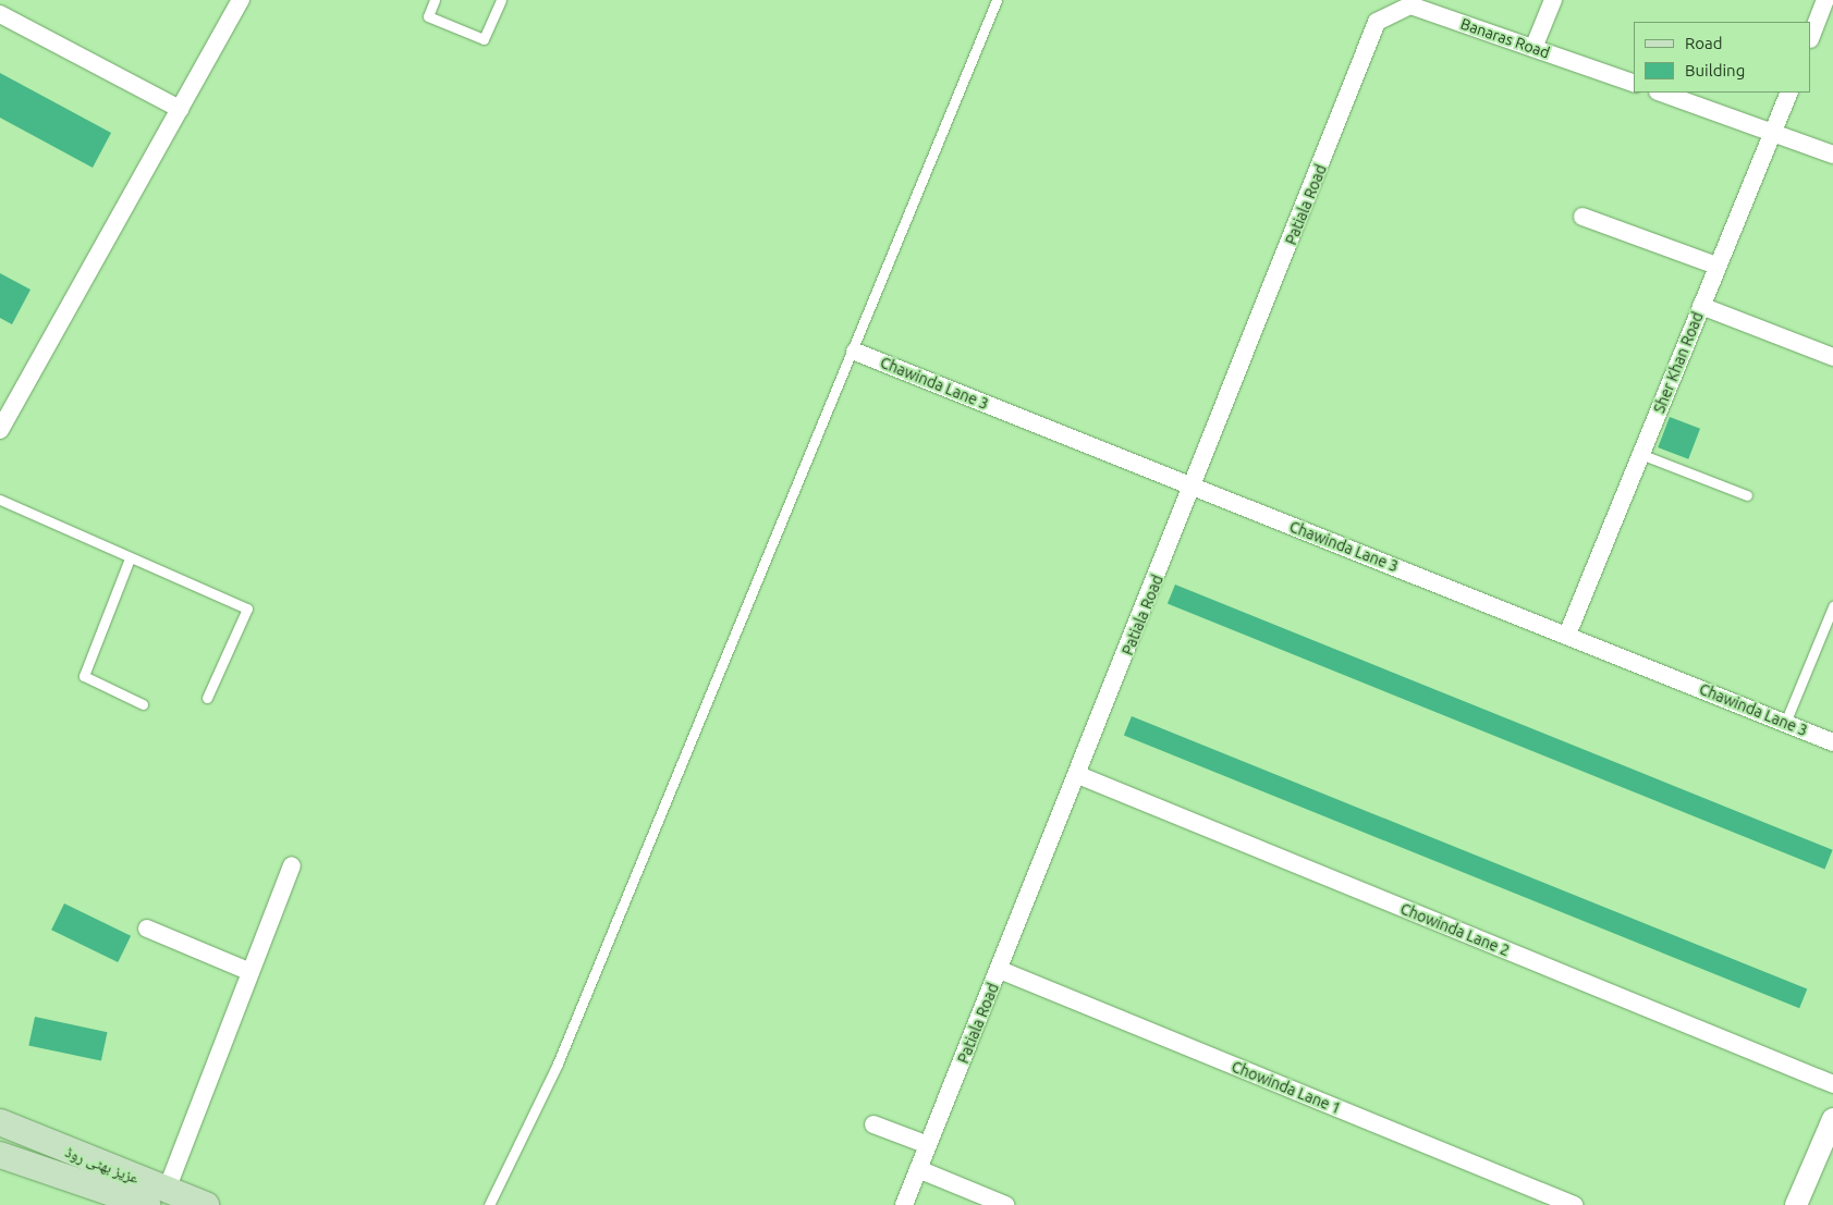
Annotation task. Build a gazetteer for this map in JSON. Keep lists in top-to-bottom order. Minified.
{"streets":{"main road":["عزیز بھٹی روڈ"],"street":["Banaras Road","Patiala Road","Sher Khan Road","Chawinda Lane 3","Chowinda Lane 2","Chowinda Lane 1"]},"crossings":[["Banaras Road","Patiala Road"],["Patiala Road","Chawinda Lane 3"],["Patiala Road","Chowinda Lane 2"],["Patiala Road","Chowinda Lane 1"],["Sher Khan Road","Chawinda Lane 3"]],"legend":["Road","Building"]}
